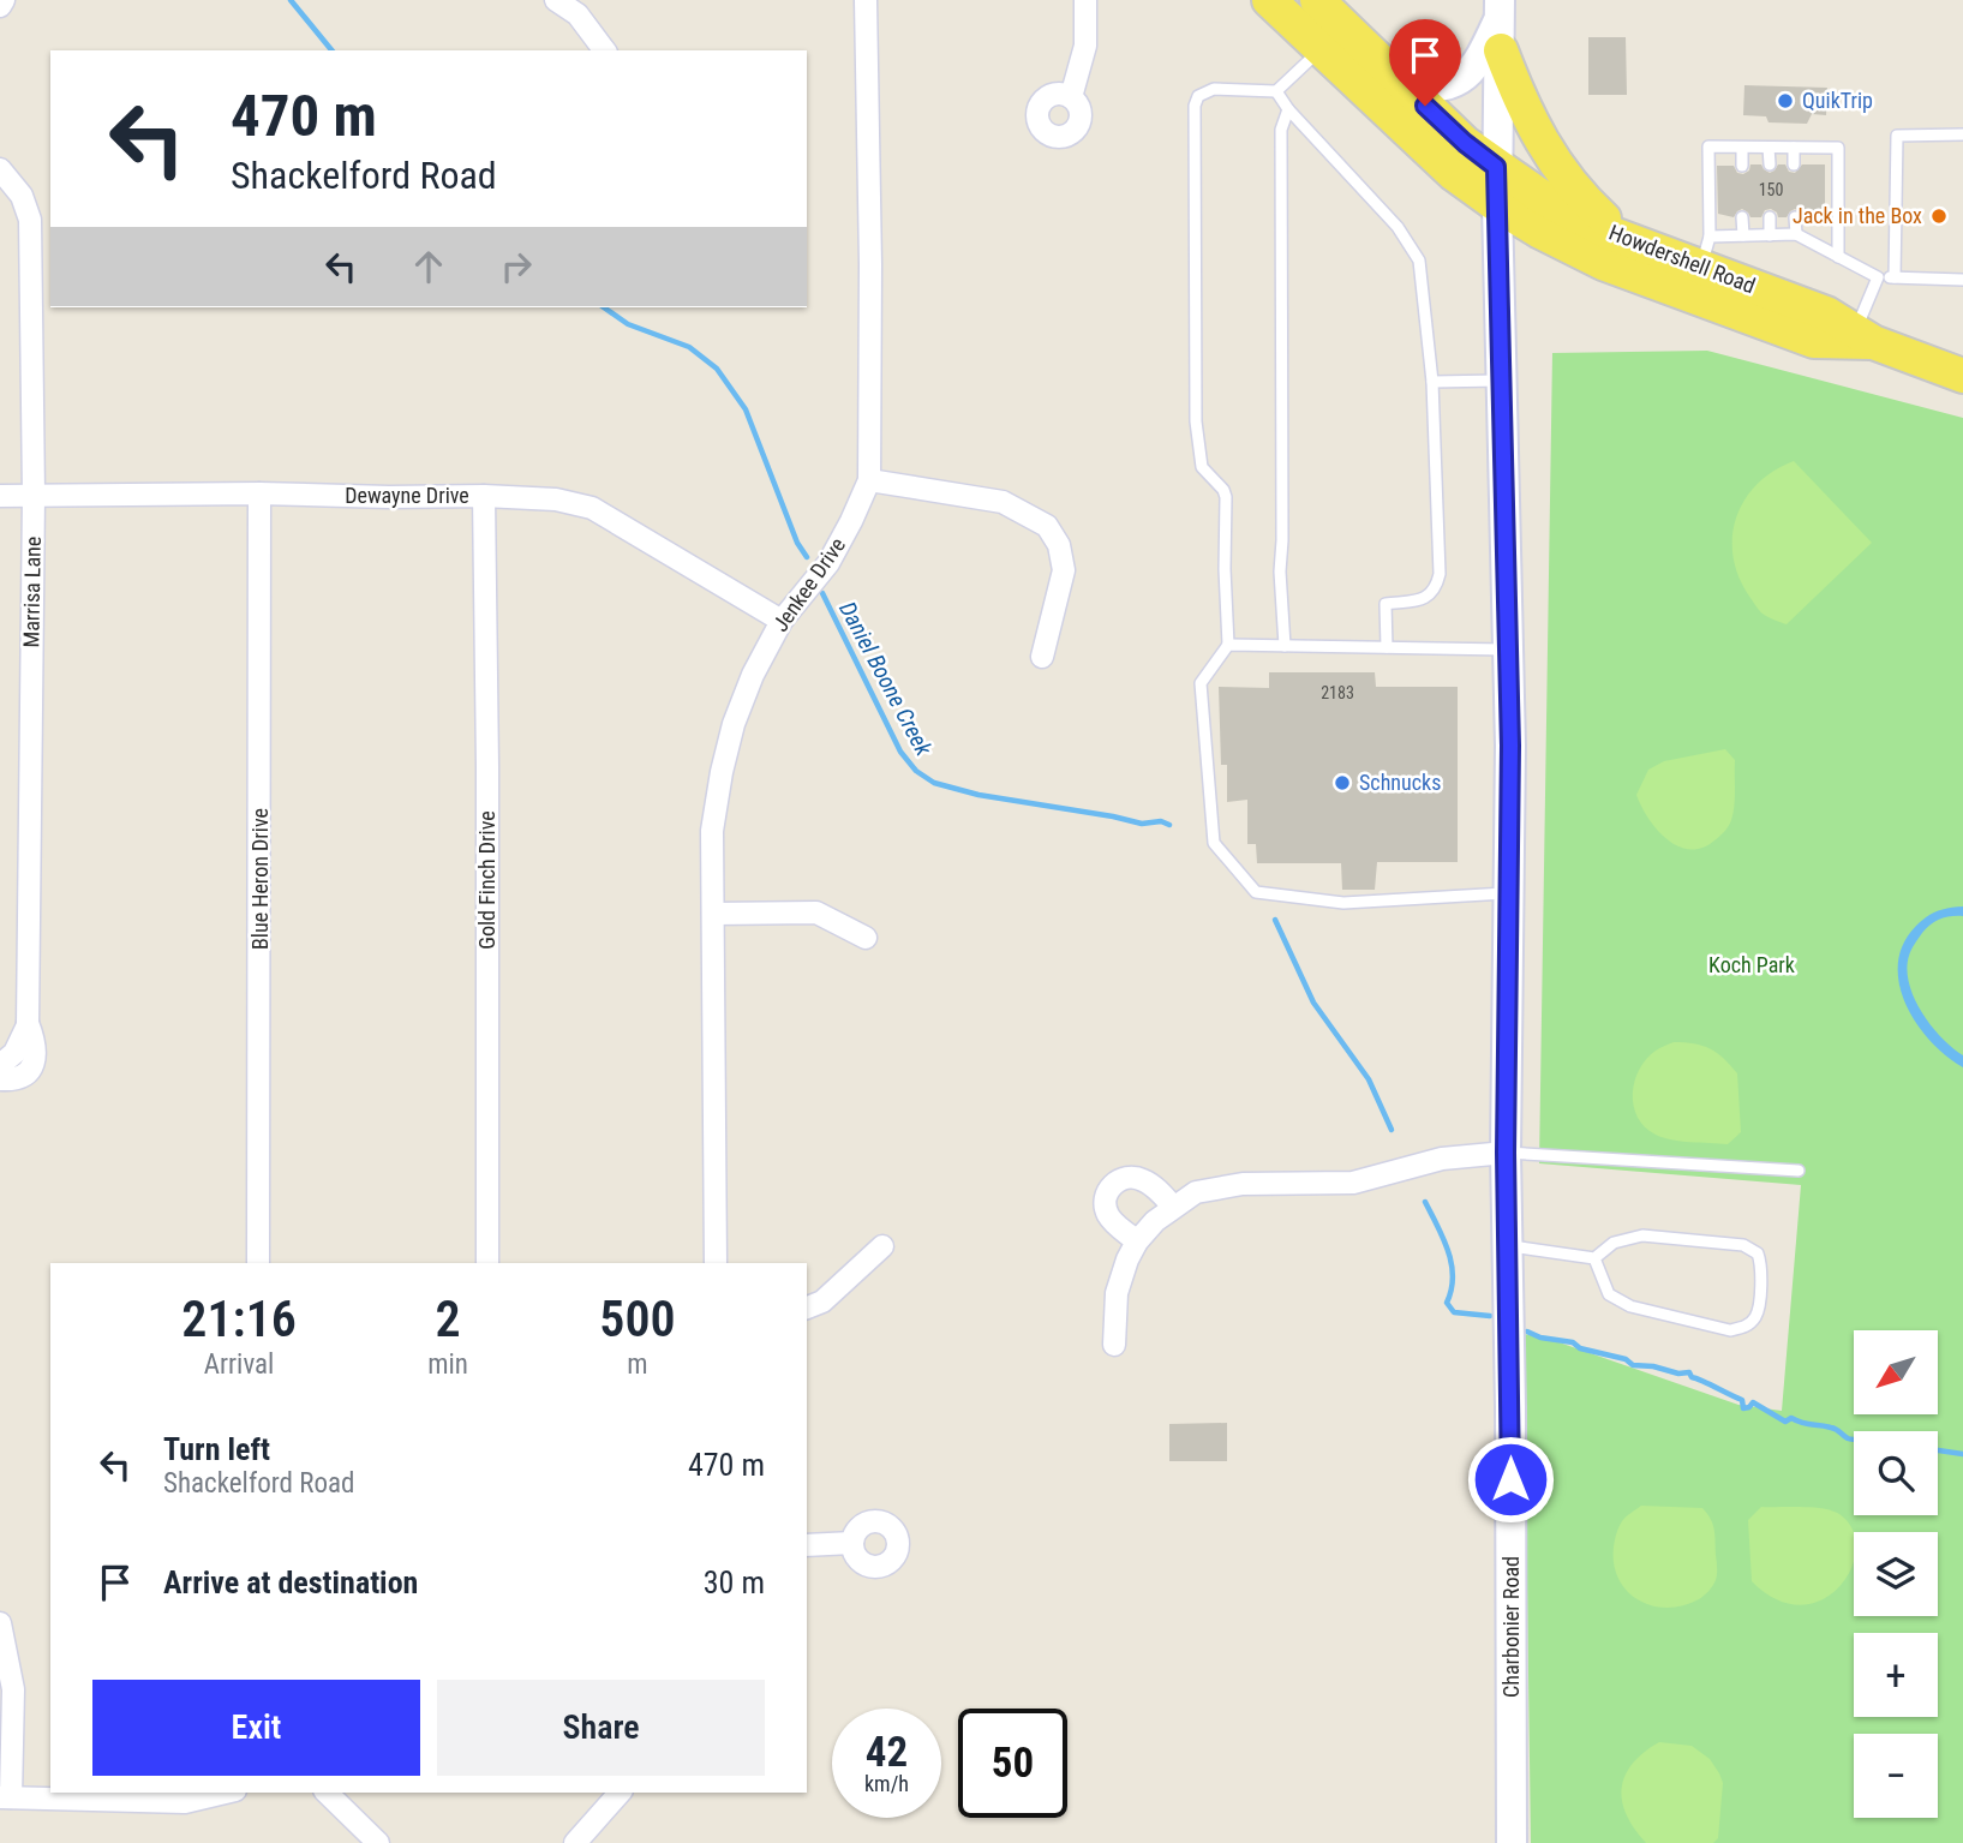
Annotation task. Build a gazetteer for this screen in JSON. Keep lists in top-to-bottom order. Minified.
{"streets":{"main road":["Howdershell Road","Charbonier Road"],"street":["Dewayne Drive","Jenkee Drive","Marrisa Lane","Blue Heron Drive","Gold Finch Drive"]},"crossings":[["Howdershell Road","Charbonier Road"],["Dewayne Drive","Jenkee Drive"],["Dewayne Drive","Marrisa Lane"],["Dewayne Drive","Blue Heron Drive"],["Dewayne Drive","Gold Finch Drive"]],"water":["Daniel Boone Creek"],"parks":["Koch Park"],"places":["QuikTrip","Jack in the Box","Schnucks"],"house_numbers":["150","2183"],"north":"bottom left","page":{"turn":["470 m","Shackelford Road"],"eta":["21:16","Arrival","2","min","500","m"],"map_buttons":["+","−"],"list":[{"name":"Turn left","note":"Shackelford Road","value":"470 m"},{"name":"Arrive at destination","value":"30 m"}],"buttons":["Exit","Share"],"speed":"42 km/h","limit":"50"}}
